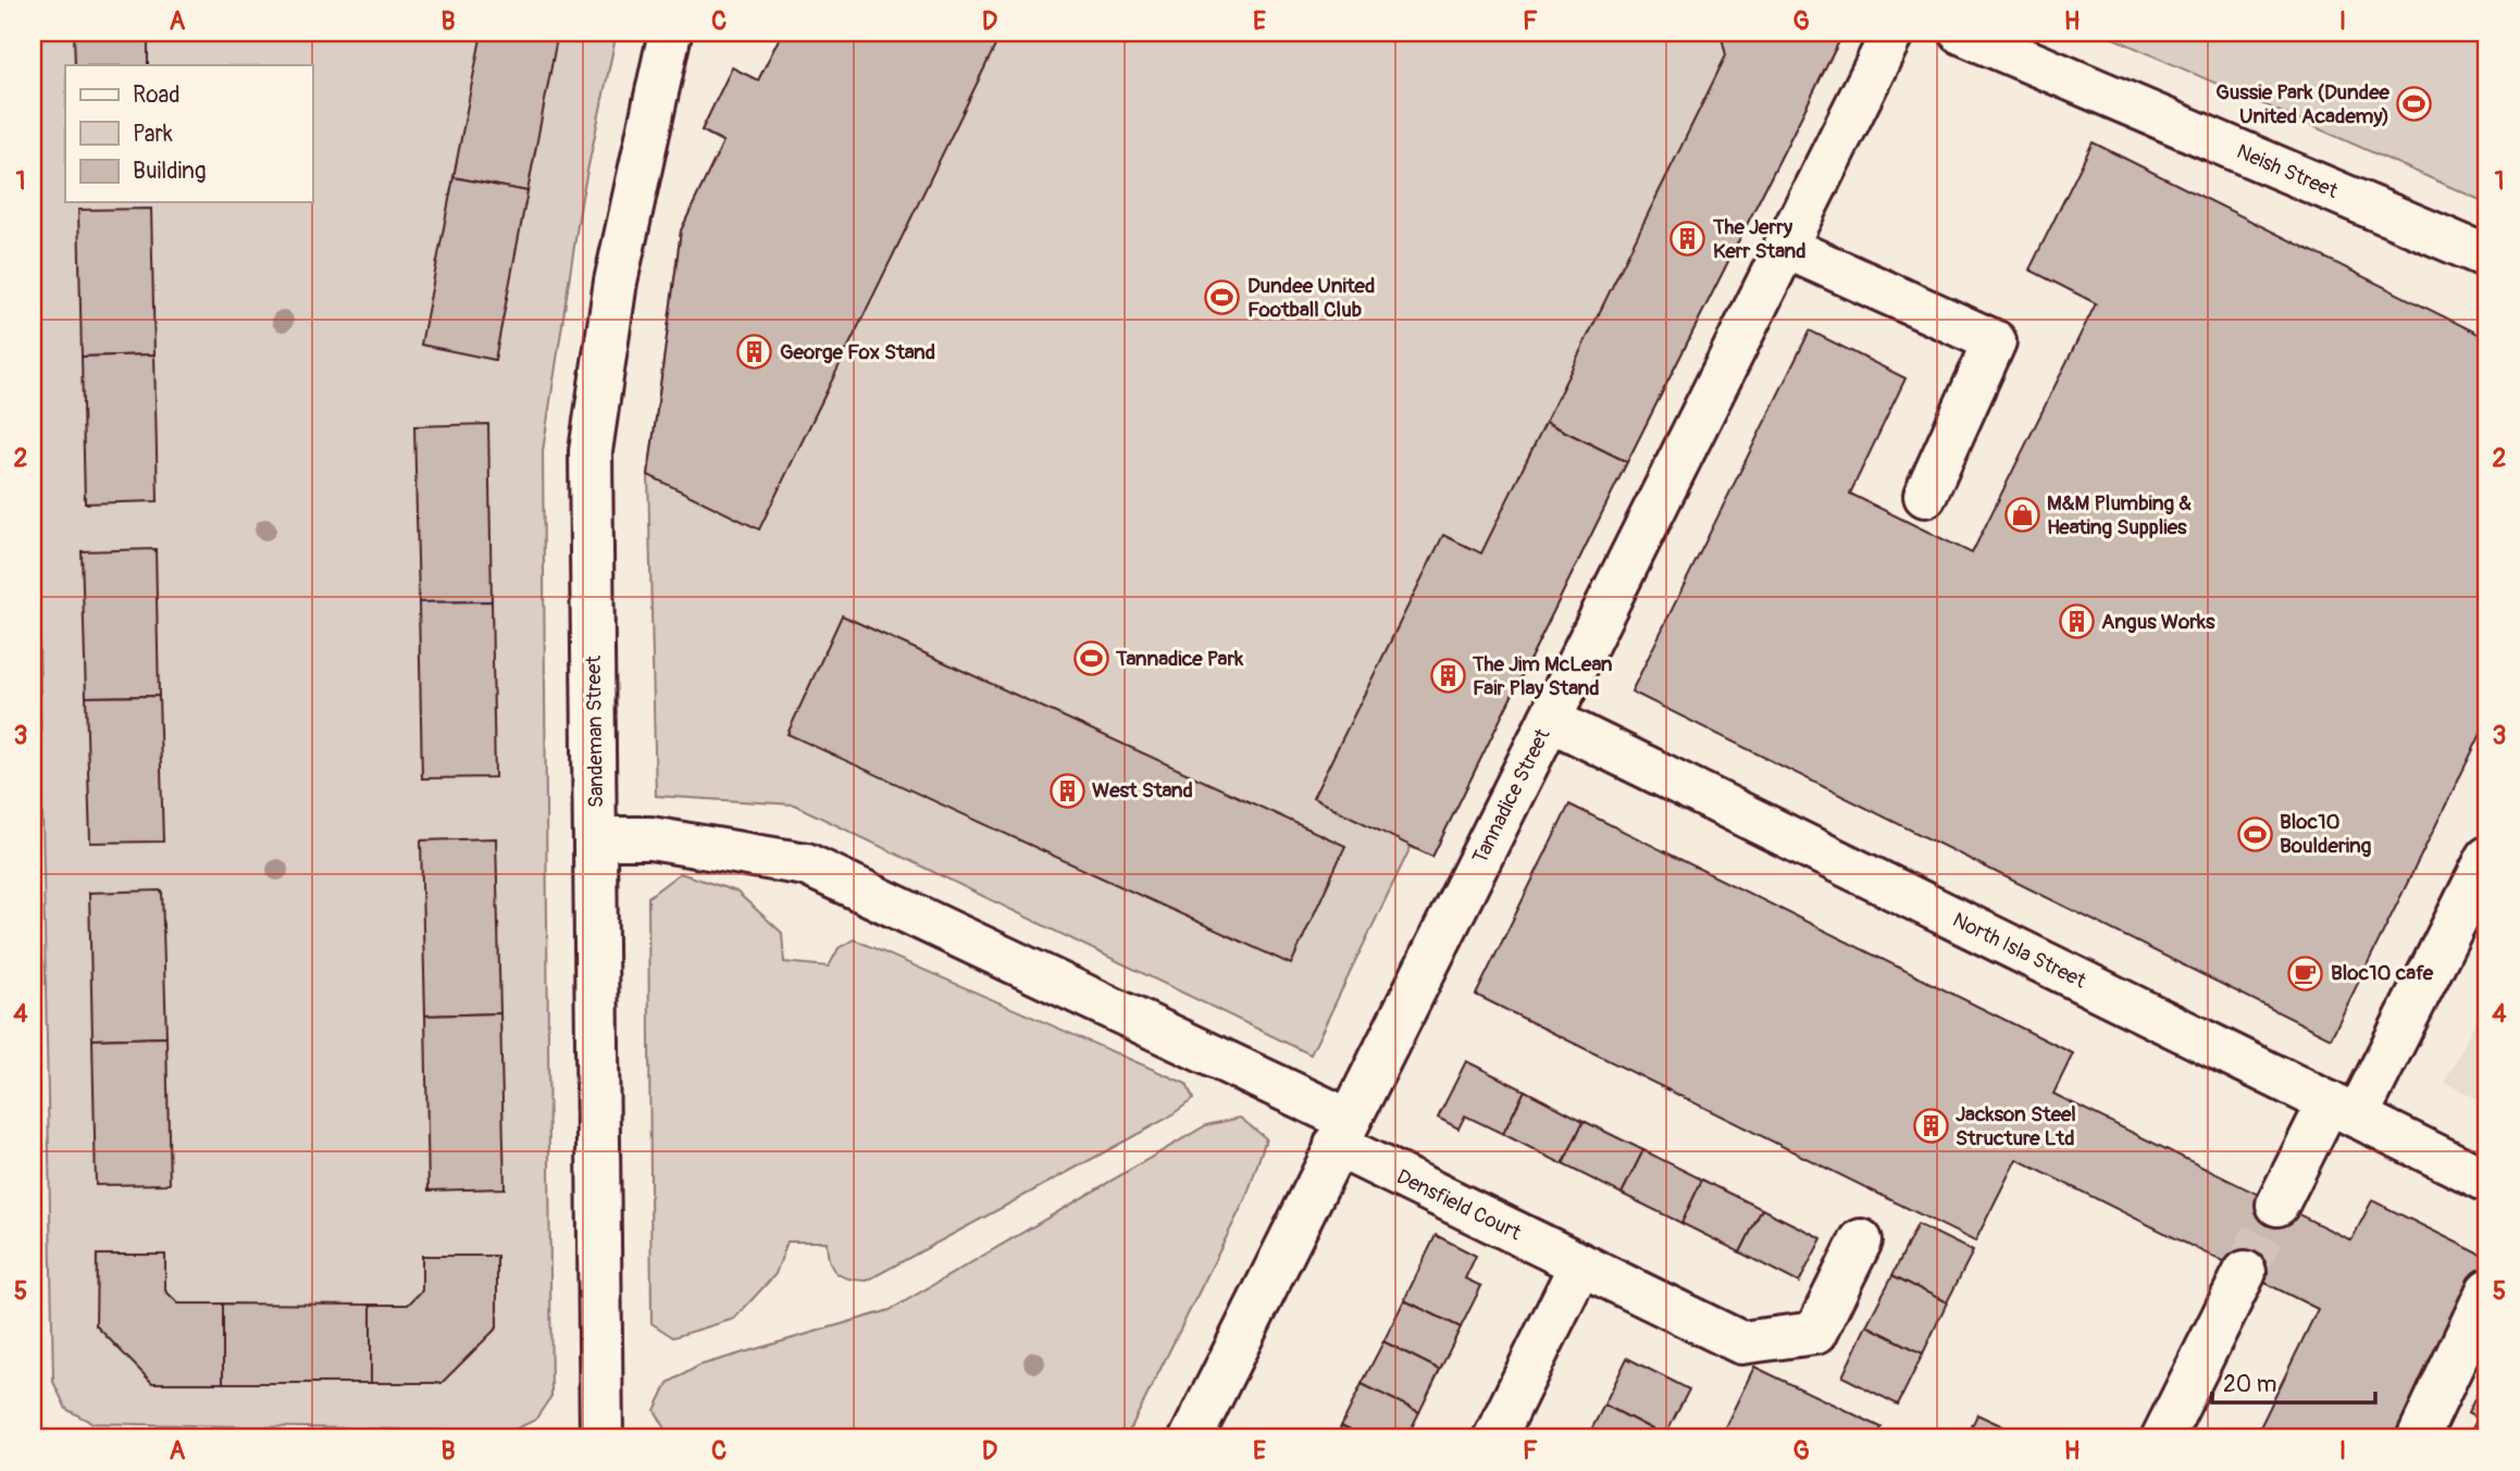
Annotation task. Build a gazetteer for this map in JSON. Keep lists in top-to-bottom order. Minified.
{"streets":{"street":["Neish Street","Sandeman Street","Tannadice Street","North Isla Street","Densfield Court"]},"crossings":[["Sandeman Street","Densfield Court"],["Tannadice Street","North Isla Street"],["Tannadice Street","Densfield Court"]],"places":{"sports":["Gussie Park (Dundee United Academy)","Dundee United Football Club","Tannadice Park","Bloc10 Bouldering"],"building":["The Jerry Kerr Stand","George Fox Stand","Angus Works","The Jim McLean Fair Play Stand","West Stand","Jackson Steel Structure Ltd"],"shop":["M&M Plumbing & Heating Supplies"],"cafe":["Bloc10 cafe"]},"legend":["Road","Park","Building"],"scale_bar":"20 m","grid":{"columns":["A","B","C","D","E","F","G","H","I"],"rows":["1","2","3","4","5"]}}
